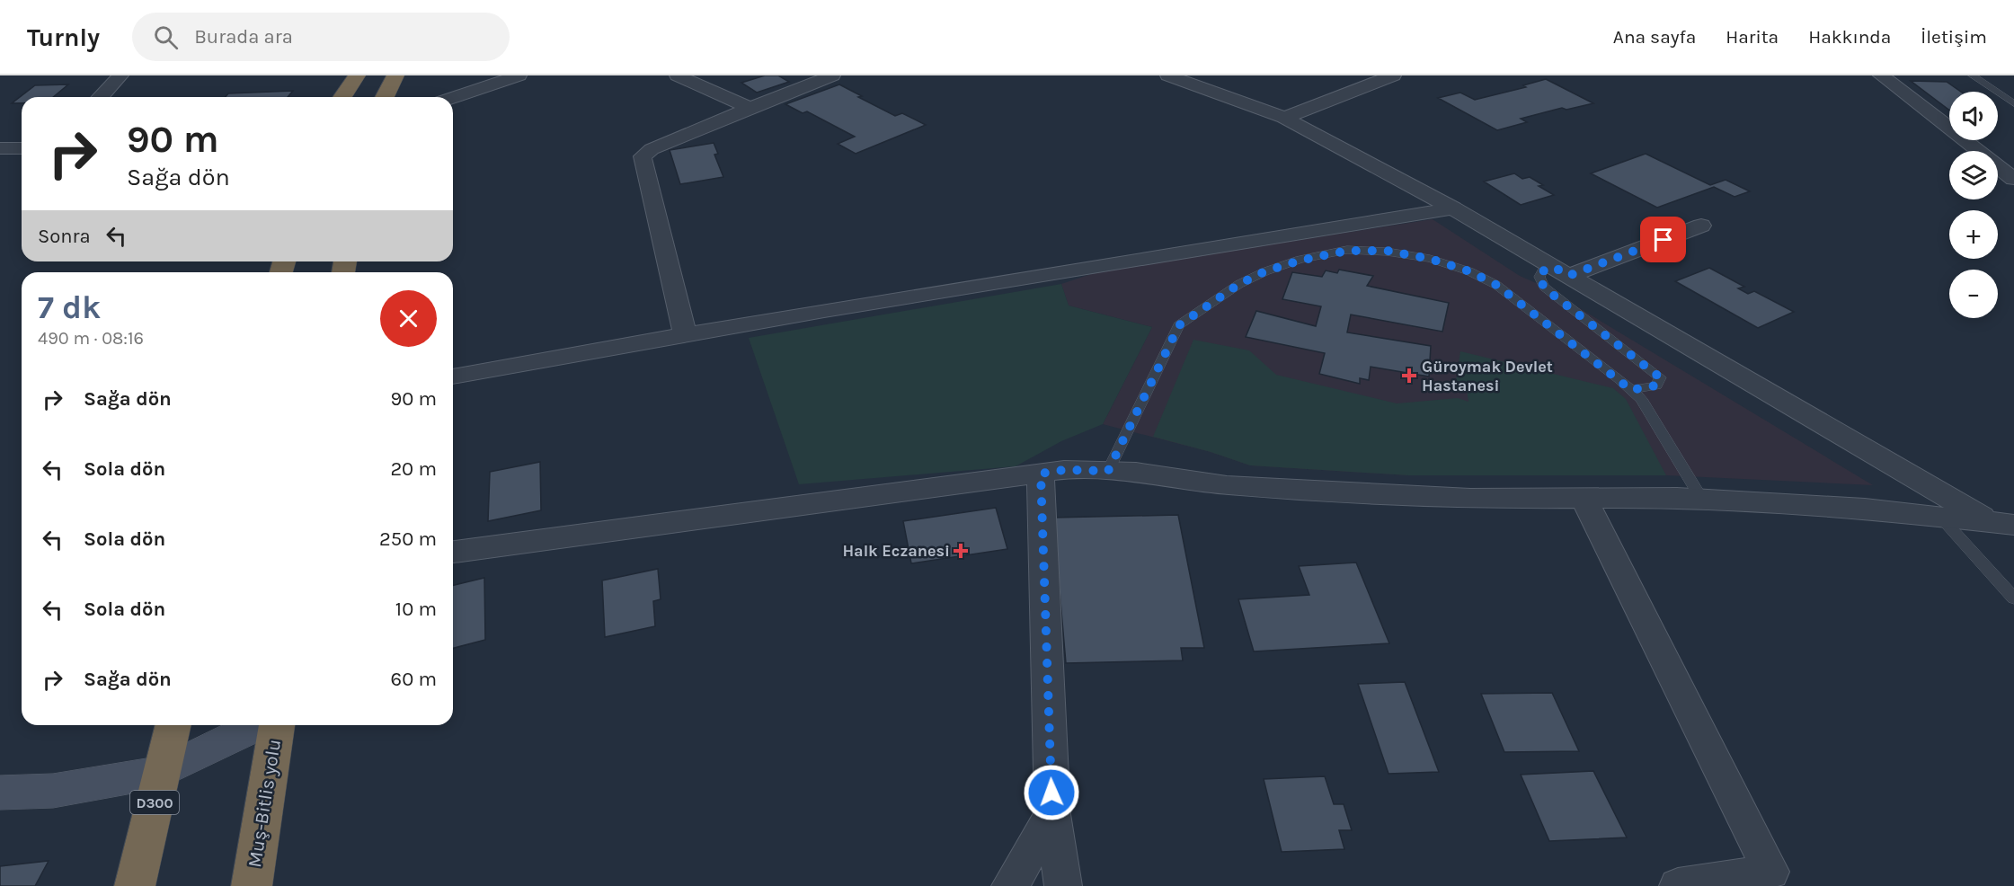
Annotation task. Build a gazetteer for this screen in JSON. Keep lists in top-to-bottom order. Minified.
{"streets":{"highway":["D300","Muş-Bitlis yolu"]},"places":{"health":["Güroymak Devlet Hastanesi","Halk Eczanesi"]},"page":{"header":"Turnly","search":"Burada ara","nav":["Ana sayfa","Harita","Hakkında","İletişim"],"map_buttons":["+","−"],"turn":["90 m","Sağa dön"],"then":"Sonra","heading":["7 dk","490 m · 08:16"],"list":[{"name":"Sağa dön","value":"90 m"},{"name":"Sola dön","value":"20 m"},{"name":"Sola dön","value":"250 m"},{"name":"Sola dön","value":"10 m"},{"name":"Sağa dön","value":"60 m"}]}}
